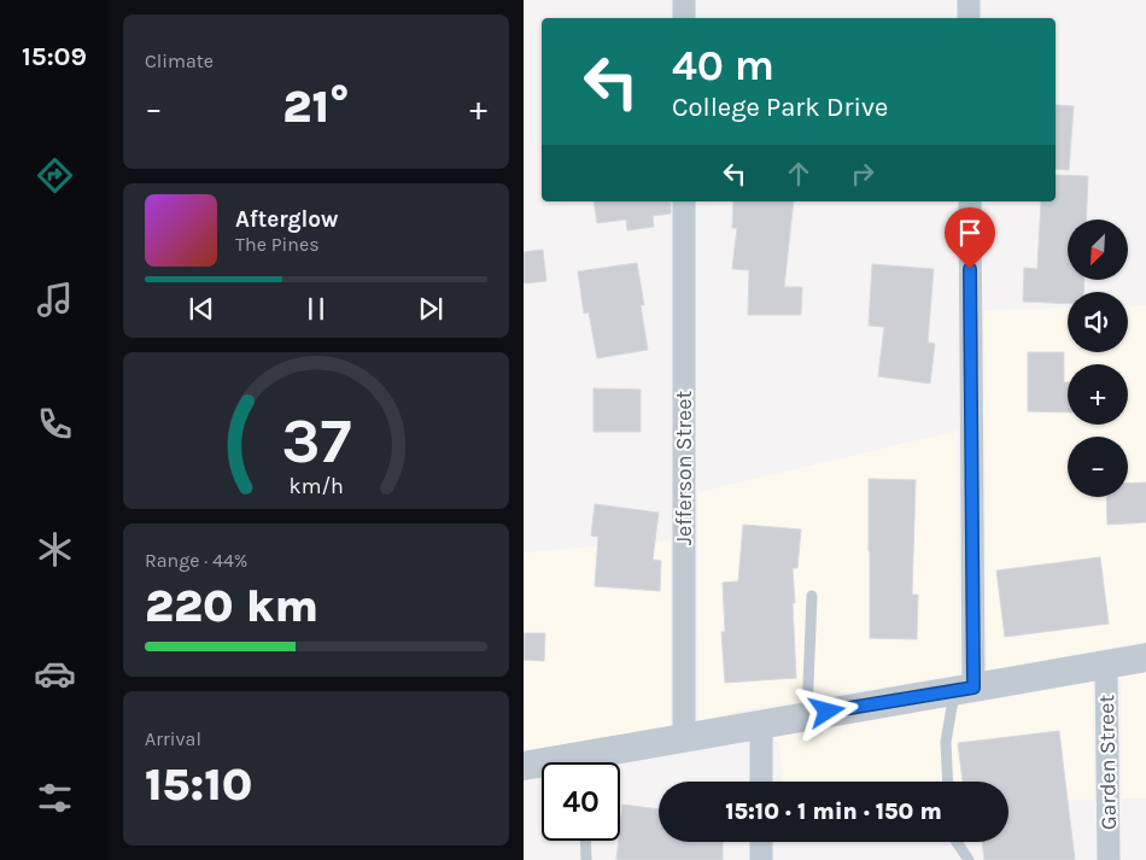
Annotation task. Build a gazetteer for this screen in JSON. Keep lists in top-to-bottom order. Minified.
{"streets":{"street":["Jefferson Street","Garden Street"]},"north":"bottom left","page":{"tabs":"15:09","tile":["Climate",["Range · 44%","220 km"],["Arrival","15:10"]],"turn":["40 m","College Park Drive"],"heat":["−","21°","+"],"song":["Afterglow","The Pines"],"map_buttons":["+","−"],"limit":"40","trip":"15:10 · 1 min · 150 m","gauge":["37","km/h"]}}
